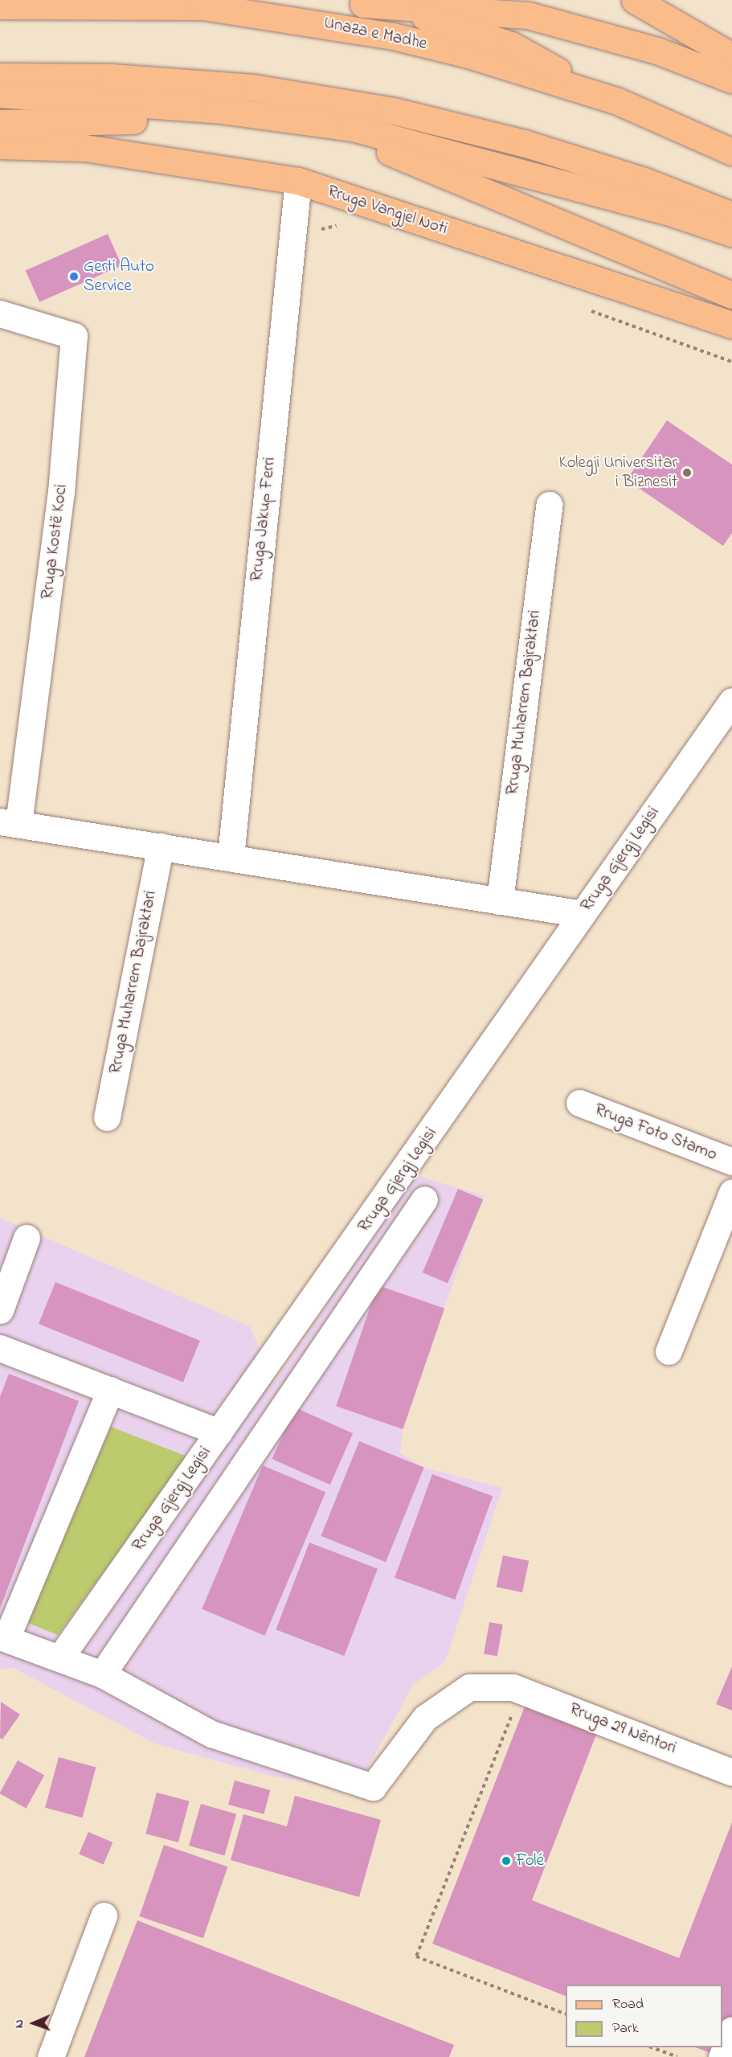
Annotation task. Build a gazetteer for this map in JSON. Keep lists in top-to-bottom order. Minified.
{"streets":{"main road":["Unaza e Madhe","Rruga Vangjel Noti"],"street":["Rruga Jakup Ferri","Rruga Kostë Koci","Rruga Muharrem Bajraktari","Rruga Gjergj Legisi","Rruga Foto Stamo","Rruga 29 Nëntori"]},"crossings":[["Rruga Vangjel Noti","Rruga Jakup Ferri"]],"places":["Gerti Auto Service","Kolegji Universitar i Biznesit","Folé"],"legend":["Road","Park"],"north":"left"}
